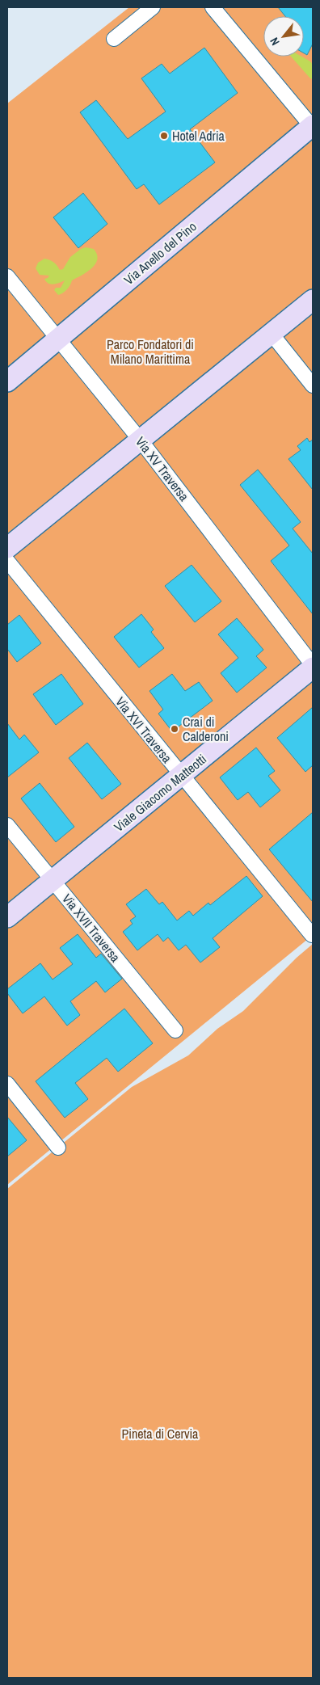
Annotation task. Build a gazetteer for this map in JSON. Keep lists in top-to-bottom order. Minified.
{"streets":{"street":["Via Anello del Pino","Via XV Traversa","Via XVI Traversa","Viale Giacomo Matteotti","Via XVII Traversa"]},"crossings":[["Via Anello del Pino","Via XV Traversa"],["Via XV Traversa","Viale Giacomo Matteotti"],["Via XVI Traversa","Viale Giacomo Matteotti"],["Viale Giacomo Matteotti","Via XVII Traversa"]],"parks":["Parco Fondatori di Milano Marittima","Pineta di Cervia"],"places":["Hotel Adria","Crai di Calderoni"],"north":"bottom left"}
